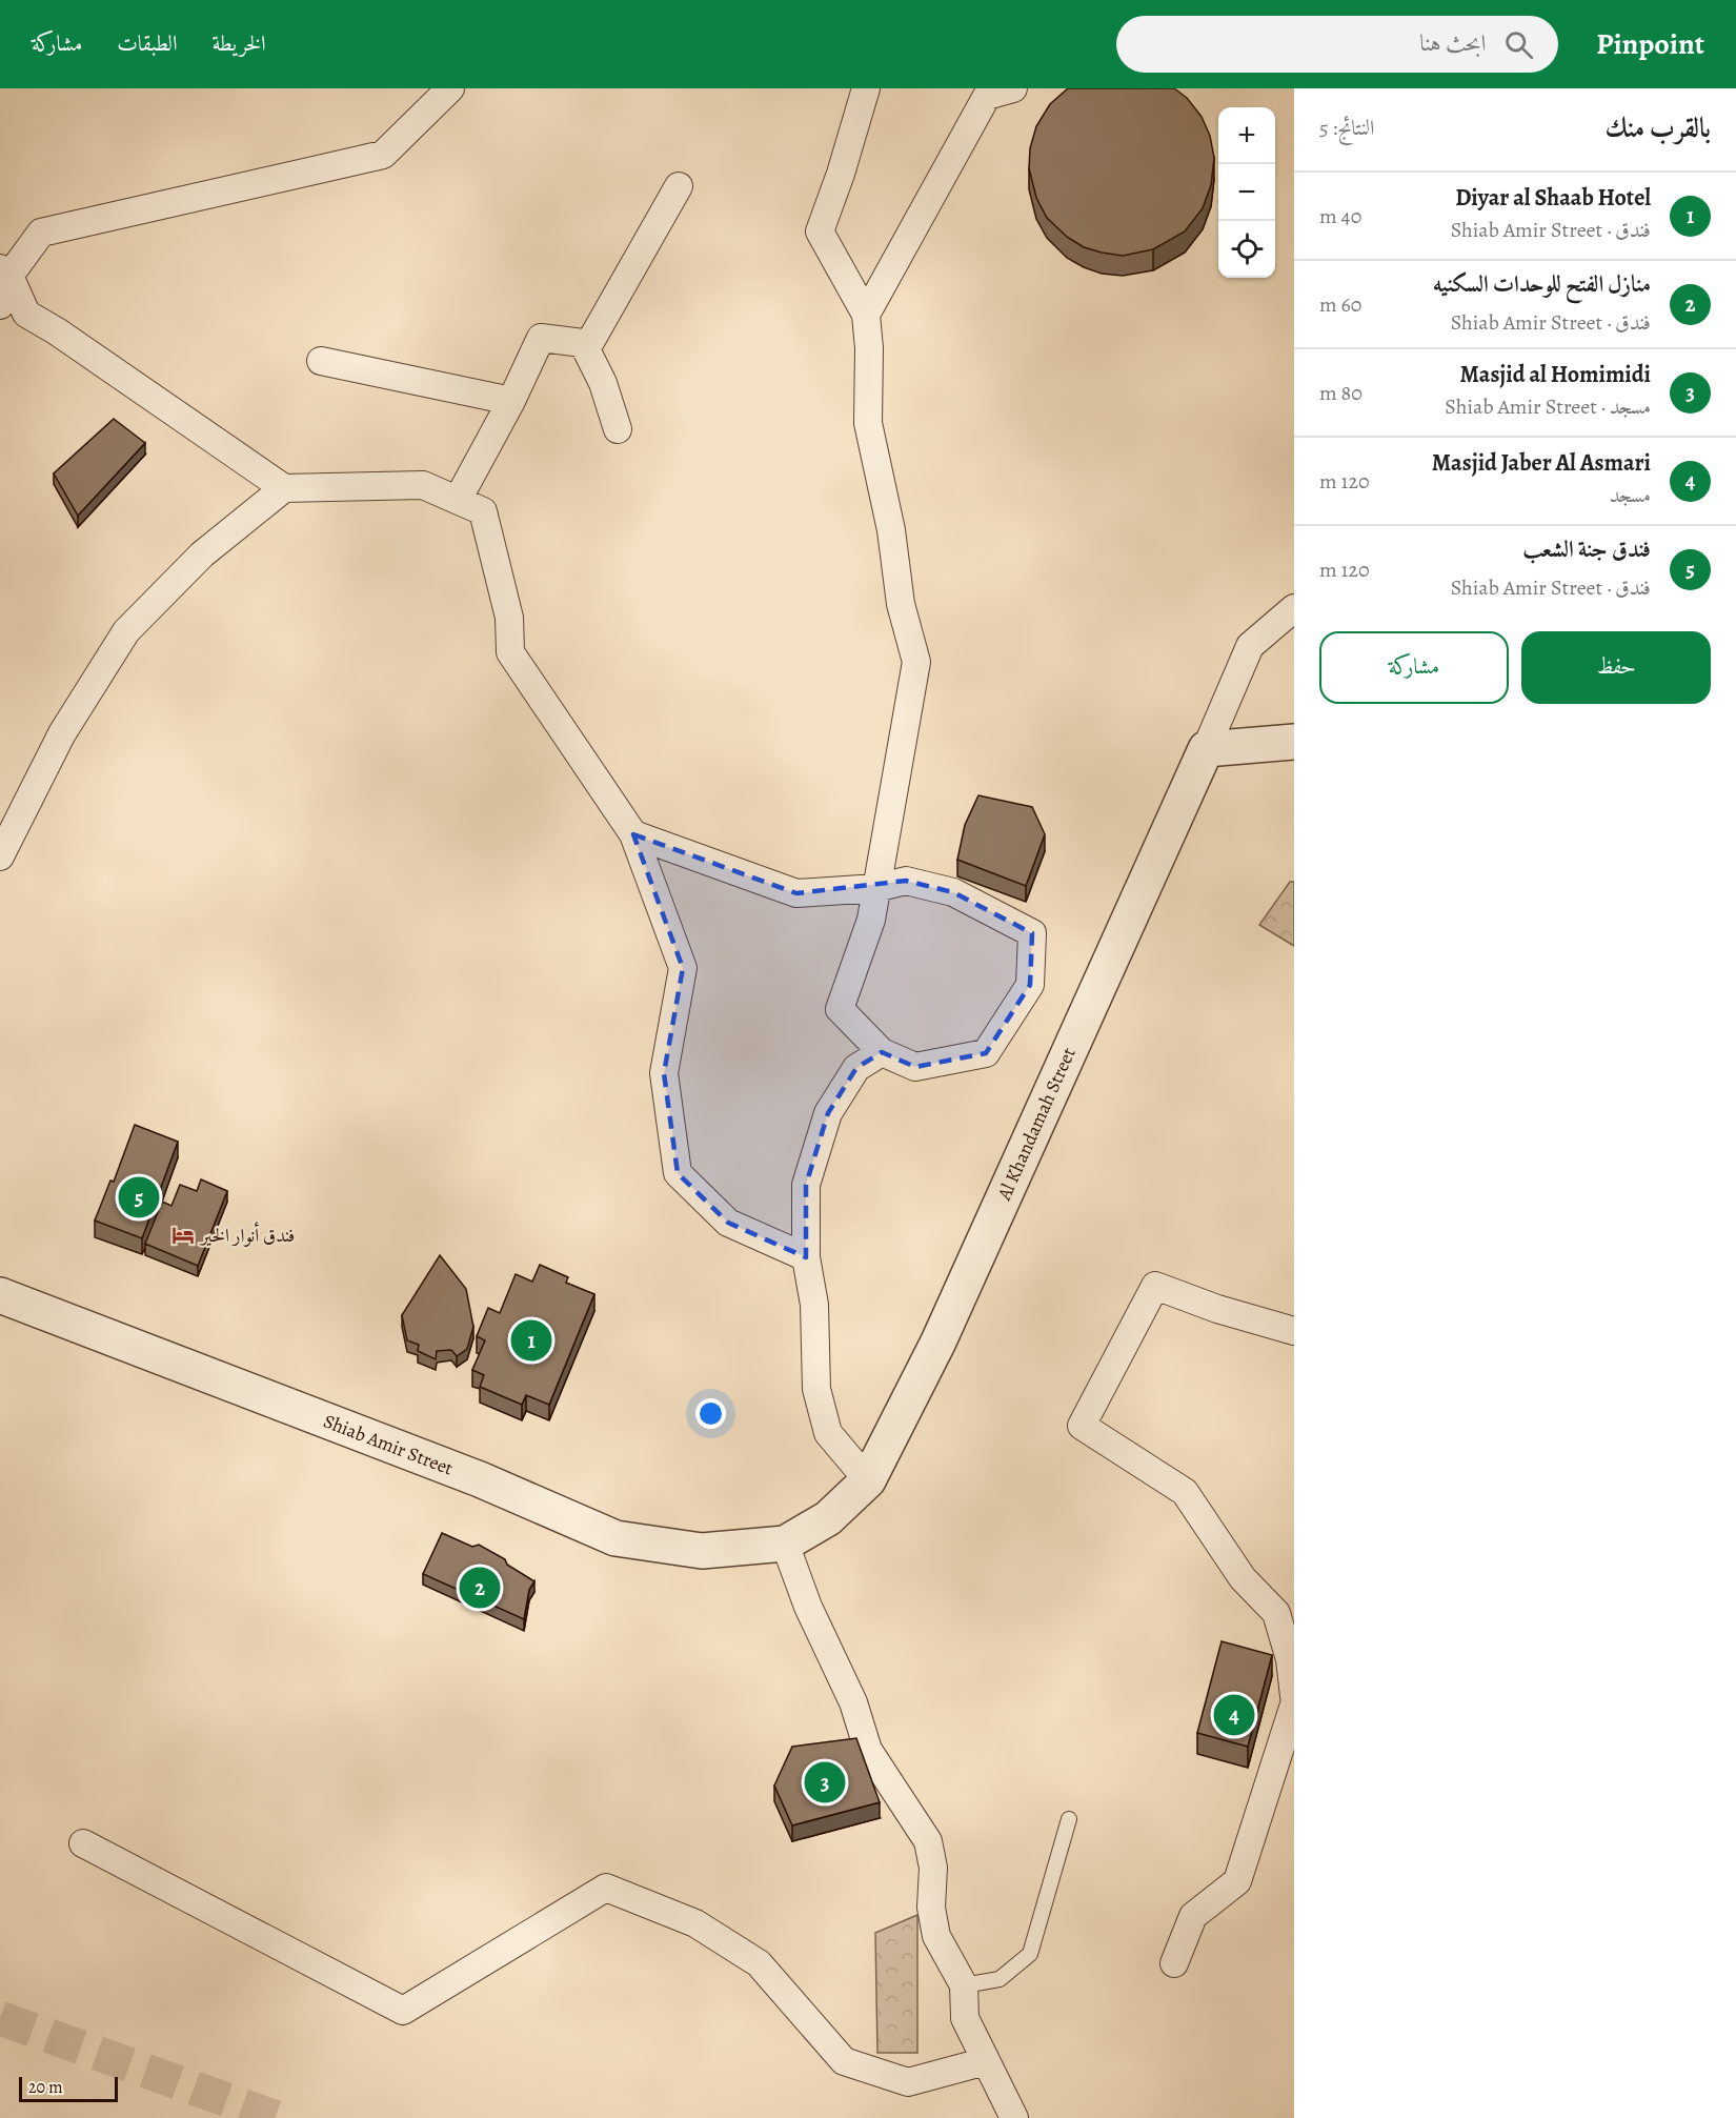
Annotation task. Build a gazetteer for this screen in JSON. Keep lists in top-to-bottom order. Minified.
{"streets":{"street":["Al Khandamah Street","Shiab Amir Street"]},"crossings":[["Al Khandamah Street","Shiab Amir Street"]],"places":{"hotel":["فندق أنوار الخير"]},"scale_bar":"20 m","page":{"header":"Pinpoint","search":"ابحث هنا","nav":["الخريطة","الطبقات","مشاركة"],"heading":["بالقرب منك","النتائج: 5"],"map_buttons":["+","−"],"list":[{"mark":"1","name":"Diyar al Shaab Hotel","note":"فندق · Shiab Amir Street","value":"40 m"},{"mark":"2","name":"منازل الفتح للوحدات السكنيه","note":"فندق · Shiab Amir Street","value":"60 m"},{"mark":"3","name":"Masjid al Homimidi","note":"مسجد · Shiab Amir Street","value":"80 m"},{"mark":"4","name":"Masjid Jaber Al Asmari","note":"مسجد","value":"120 m"},{"mark":"5","name":"فندق جنة الشعب","note":"فندق · Shiab Amir Street","value":"120 m"}],"buttons":["حفظ","مشاركة"],"pins":["5","1","2","4","3"],"scale":"20 m"}}
